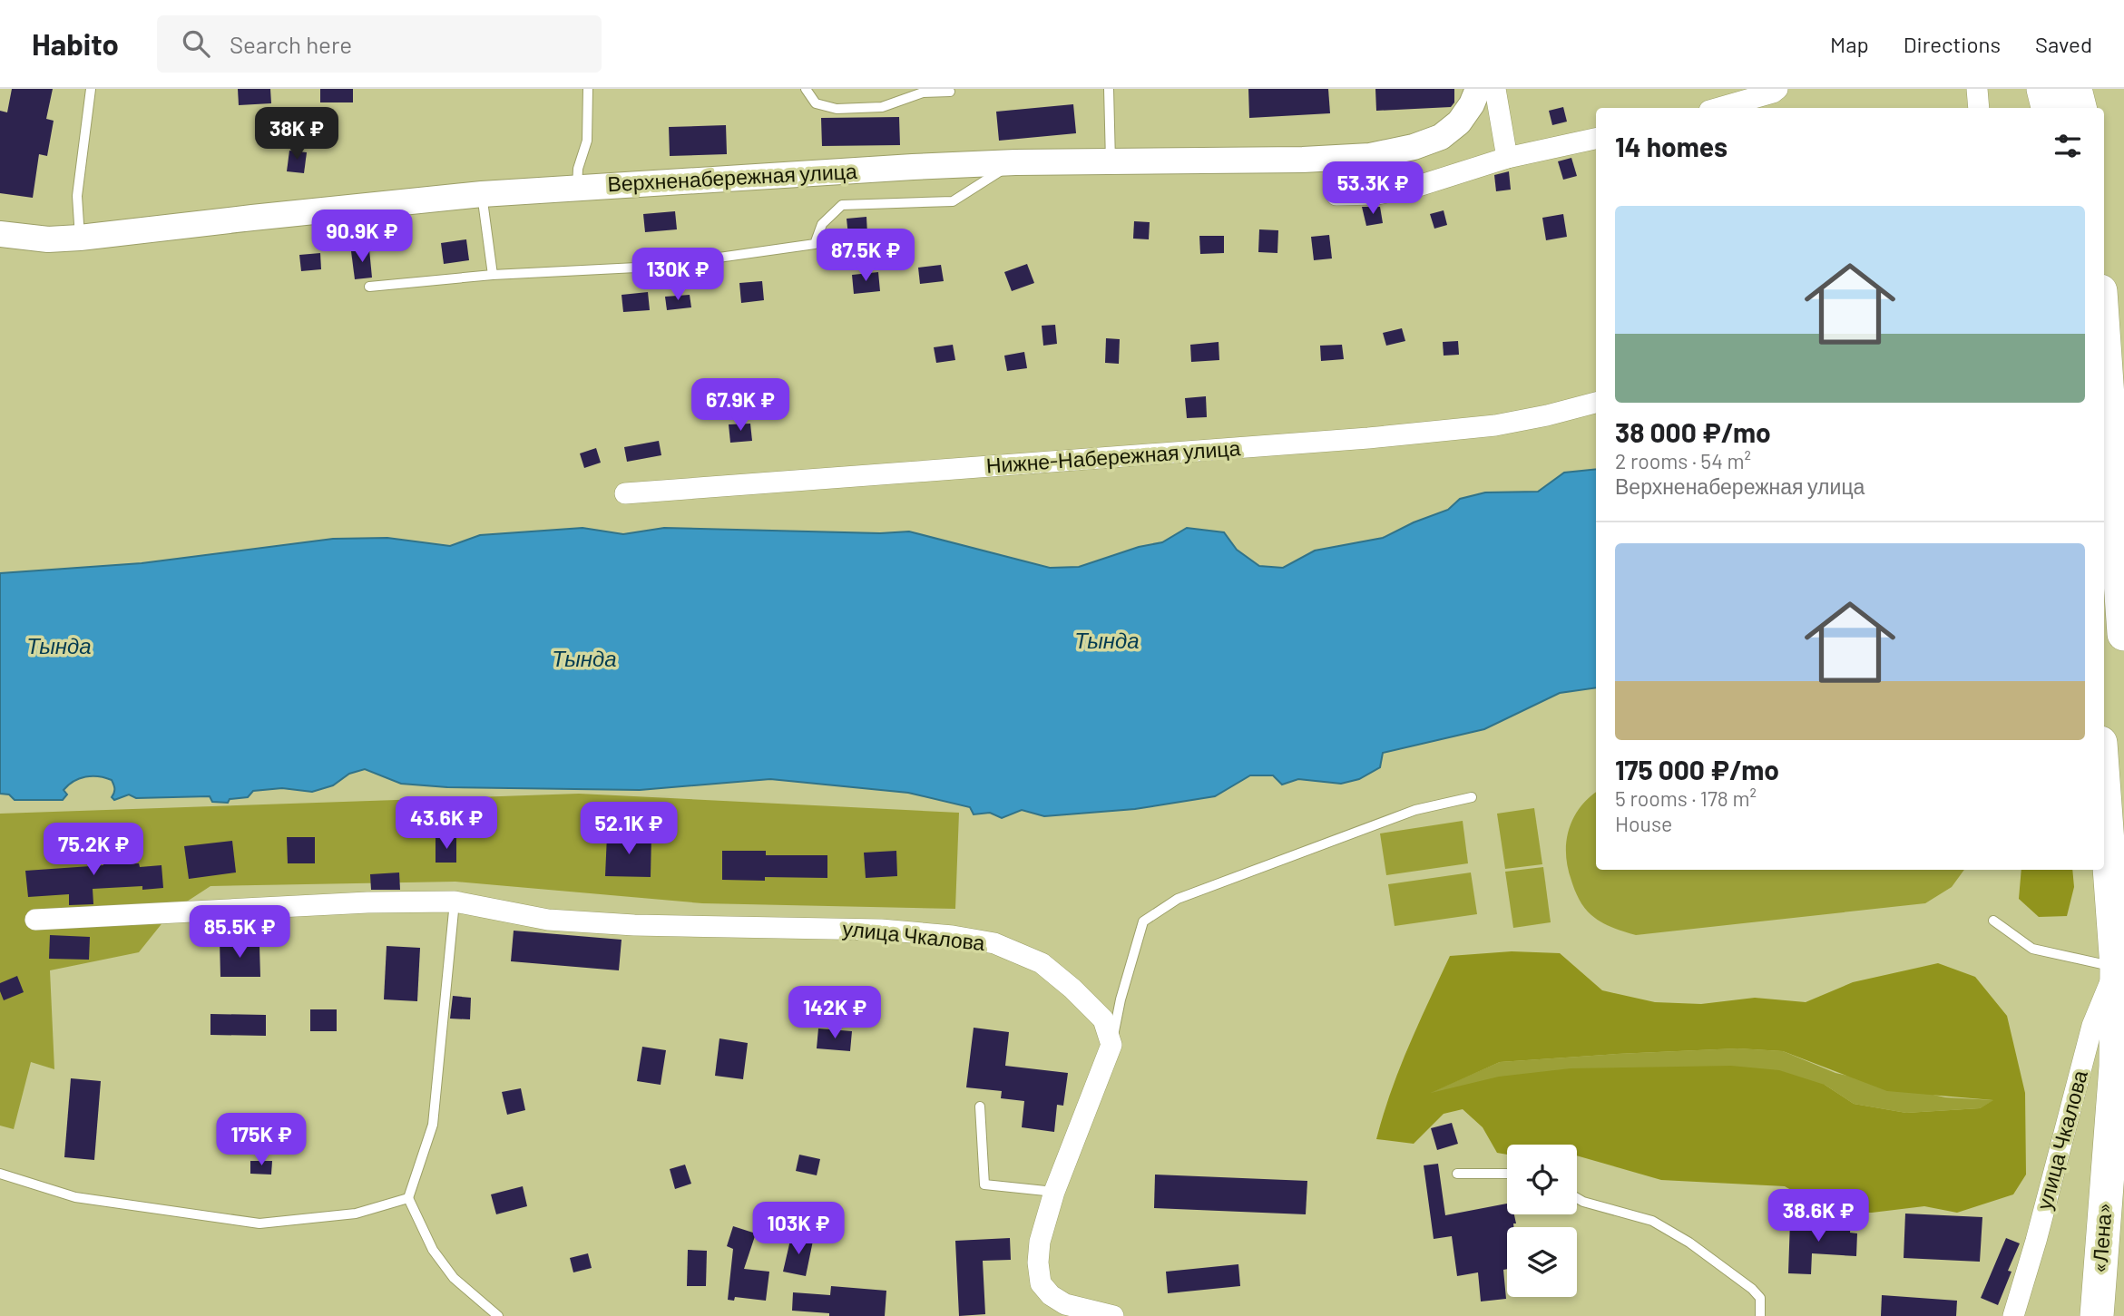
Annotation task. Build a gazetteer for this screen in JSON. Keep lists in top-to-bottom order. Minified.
{"streets":{"highway":["«Лена»"],"street":["Верхненабережная улица","Нижне-Набережная улица","улица Чкалова"]},"crossings":[["улица Чкалова","«Лена»"]],"water":["Тында"],"page":{"header":"Habito","search":"Search here","nav":["Map","Directions","Saved"],"price":["38K ₽","53.3K ₽","90.9K ₽","87.5K ₽","130K ₽","67.9K ₽","43.6K ₽","52.1K ₽","75.2K ₽","85.5K ₽","142K ₽","175K ₽","38.6K ₽","103K ₽"],"heading":"14 homes","list":[{"name":"38 000 ₽/mo","note":"2 rooms · 54 m² · Верхненабережная улица"},{"name":"175 000 ₽/mo","note":"5 rooms · 178 m² · House"}]}}
